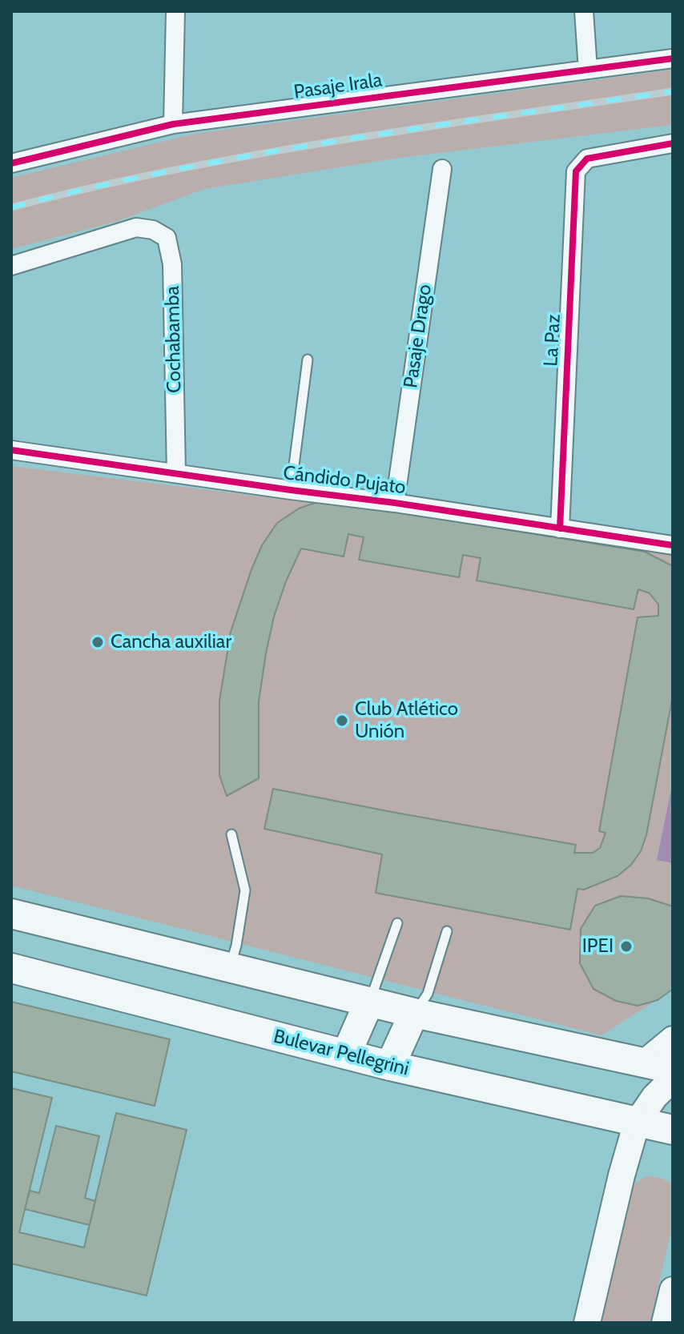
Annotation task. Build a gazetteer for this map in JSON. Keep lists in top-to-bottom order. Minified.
{"streets":{"main road":["Bulevar Pellegrini"],"street":["Pasaje Irala","Pasaje Drago","Cochabamba","La Paz","Cándido Pujato"]},"crossings":[["Pasaje Drago","Cándido Pujato"],["Cochabamba","Cándido Pujato"],["La Paz","Cándido Pujato"]],"places":["Cancha auxiliar","Club Atlético Unión","IPEI"]}
